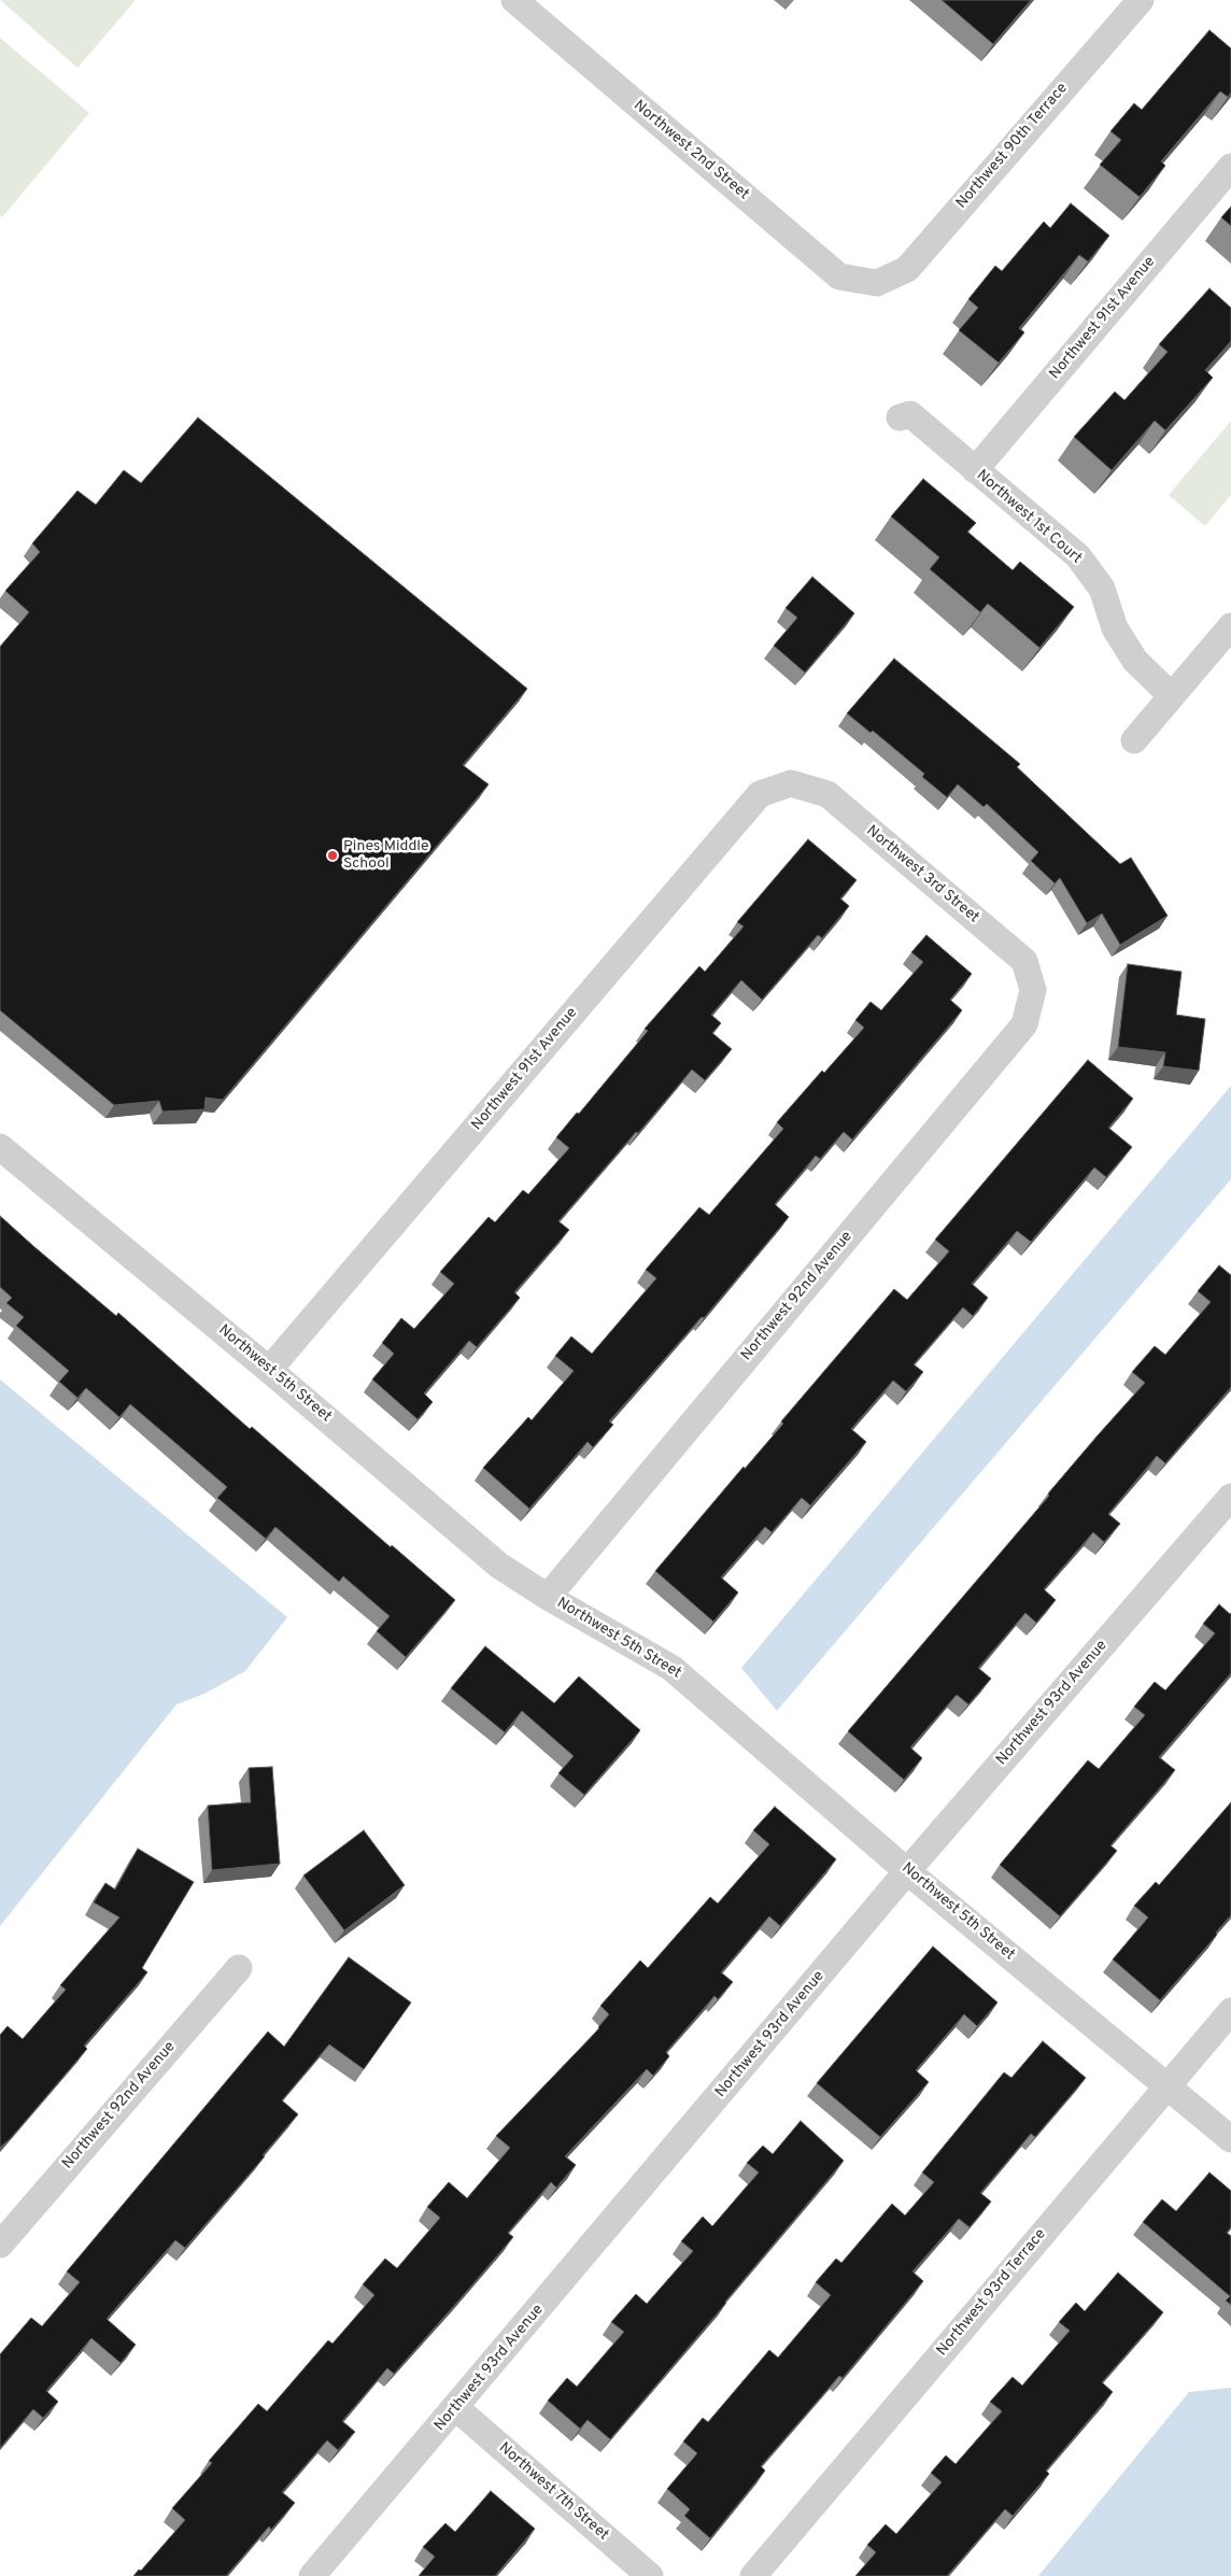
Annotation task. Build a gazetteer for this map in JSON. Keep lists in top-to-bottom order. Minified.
{"streets":{"street":["Northwest 90th Terrace","Northwest 2nd Street","Northwest 91st Avenue","Northwest 1st Court","Northwest 3rd Street","Northwest 92nd Avenue","Northwest 5th Street","Northwest 93rd Avenue","Northwest 93rd Terrace","Northwest 7th Street"]},"crossings":[["Northwest 90th Terrace","Northwest 2nd Street"],["Northwest 91st Avenue","Northwest 1st Court"],["Northwest 91st Avenue","Northwest 3rd Street"],["Northwest 91st Avenue","Northwest 5th Street"],["Northwest 3rd Street","Northwest 92nd Avenue"],["Northwest 92nd Avenue","Northwest 5th Street"],["Northwest 5th Street","Northwest 93rd Avenue"],["Northwest 5th Street","Northwest 93rd Terrace"],["Northwest 93rd Avenue","Northwest 7th Street"]],"places":["Pines Middle School"]}
